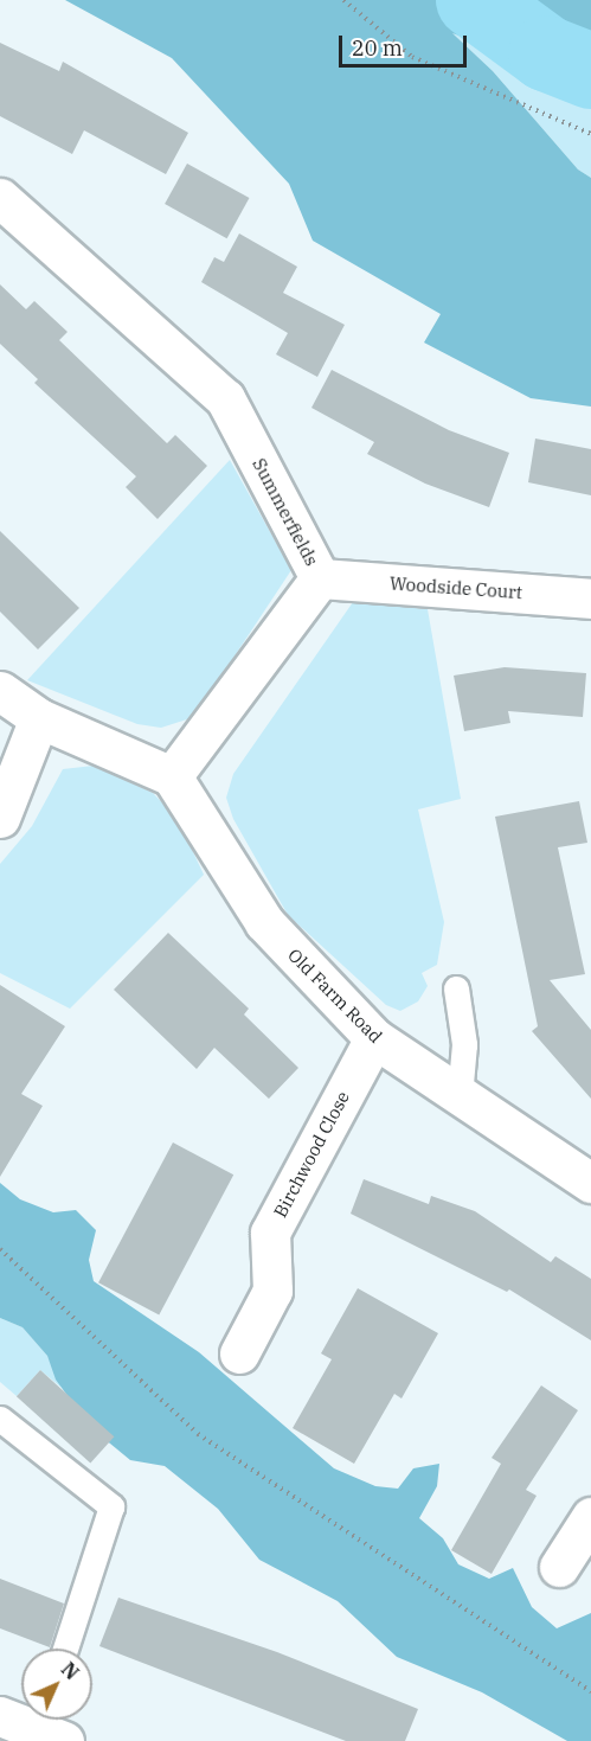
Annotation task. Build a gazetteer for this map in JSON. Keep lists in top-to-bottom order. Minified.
{"streets":{"street":["Summerfields","Woodside Court","Old Farm Road","Birchwood Close"]},"crossings":[["Summerfields","Woodside Court"],["Summerfields","Old Farm Road"],["Old Farm Road","Birchwood Close"]],"scale_bar":"20 m","north":"top right"}
